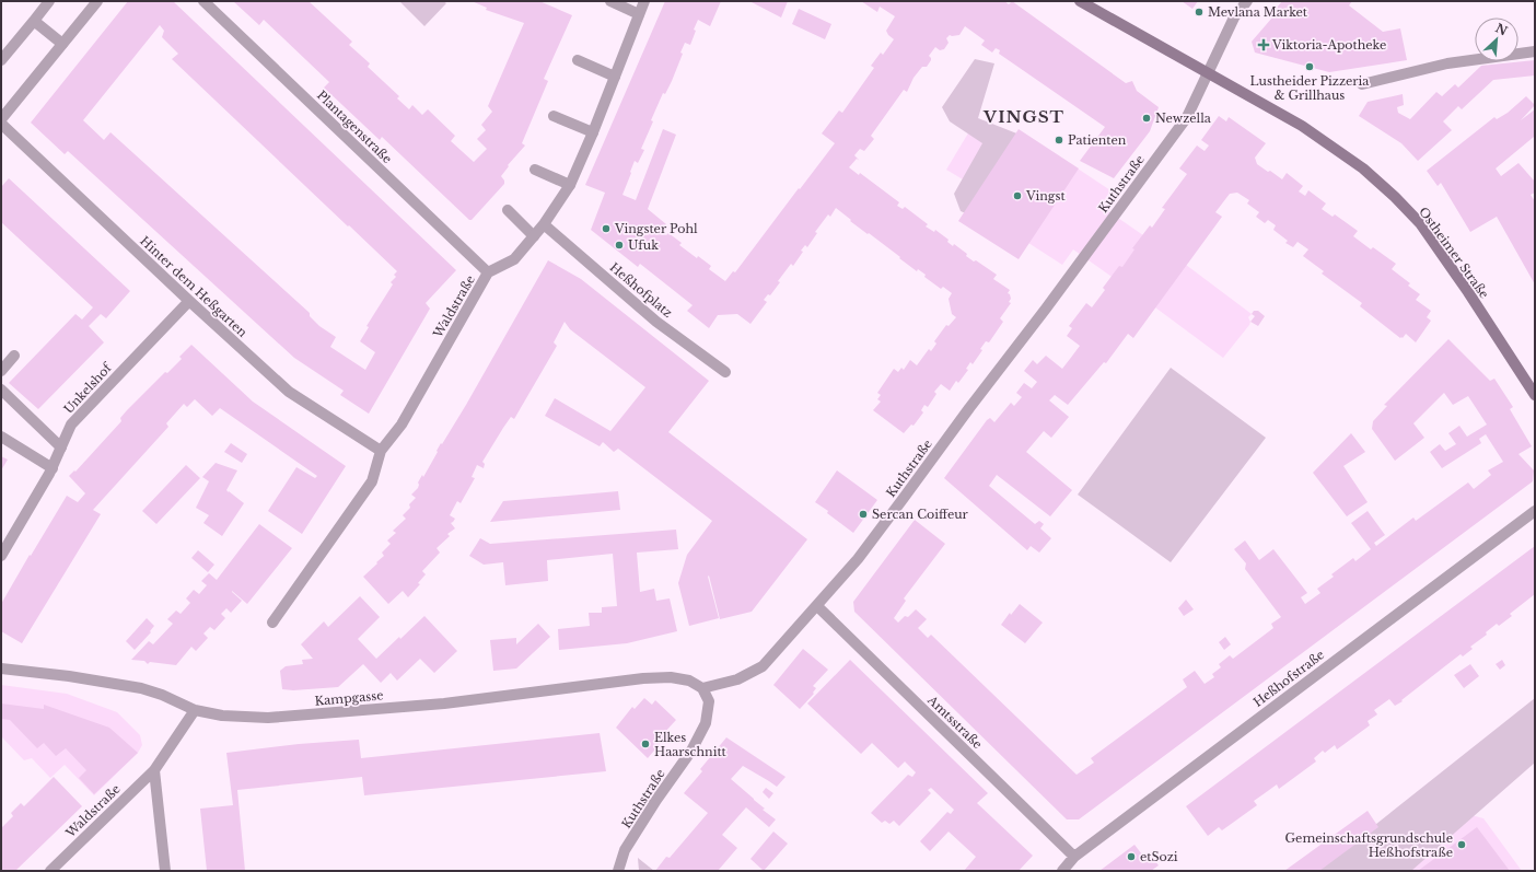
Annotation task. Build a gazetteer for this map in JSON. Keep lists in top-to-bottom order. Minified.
{"streets":{"main road":["Ostheimer Straße"],"street":["Plantagenstraße","Kuthstraße","Hinter dem Heßgarten","Heßhofplatz","Waldstraße","Unkelshof","Heßhofstraße","Kampgasse","Amtsstraße"]},"crossings":[["Plantagenstraße","Waldstraße"],["Kuthstraße","Ostheimer Straße"],["Kuthstraße","Kampgasse"],["Kuthstraße","Amtsstraße"],["Hinter dem Heßgarten","Waldstraße"],["Hinter dem Heßgarten","Unkelshof"],["Heßhofplatz","Waldstraße"],["Waldstraße","Kampgasse"],["Heßhofstraße","Amtsstraße"]],"districts":["VINGST"],"places":{"other":["Mevlana Market","Lustheider Pizzeria & Grillhaus","Newzella","Patienten","Vingst","Vingster Pohl","Ufuk","Sercan Coiffeur","Elkes Haarschnitt","Gemeinschaftsgrundschule Heßhofstraße","etSozi"],"health":["Viktoria-Apotheke"]},"north":"top right"}
